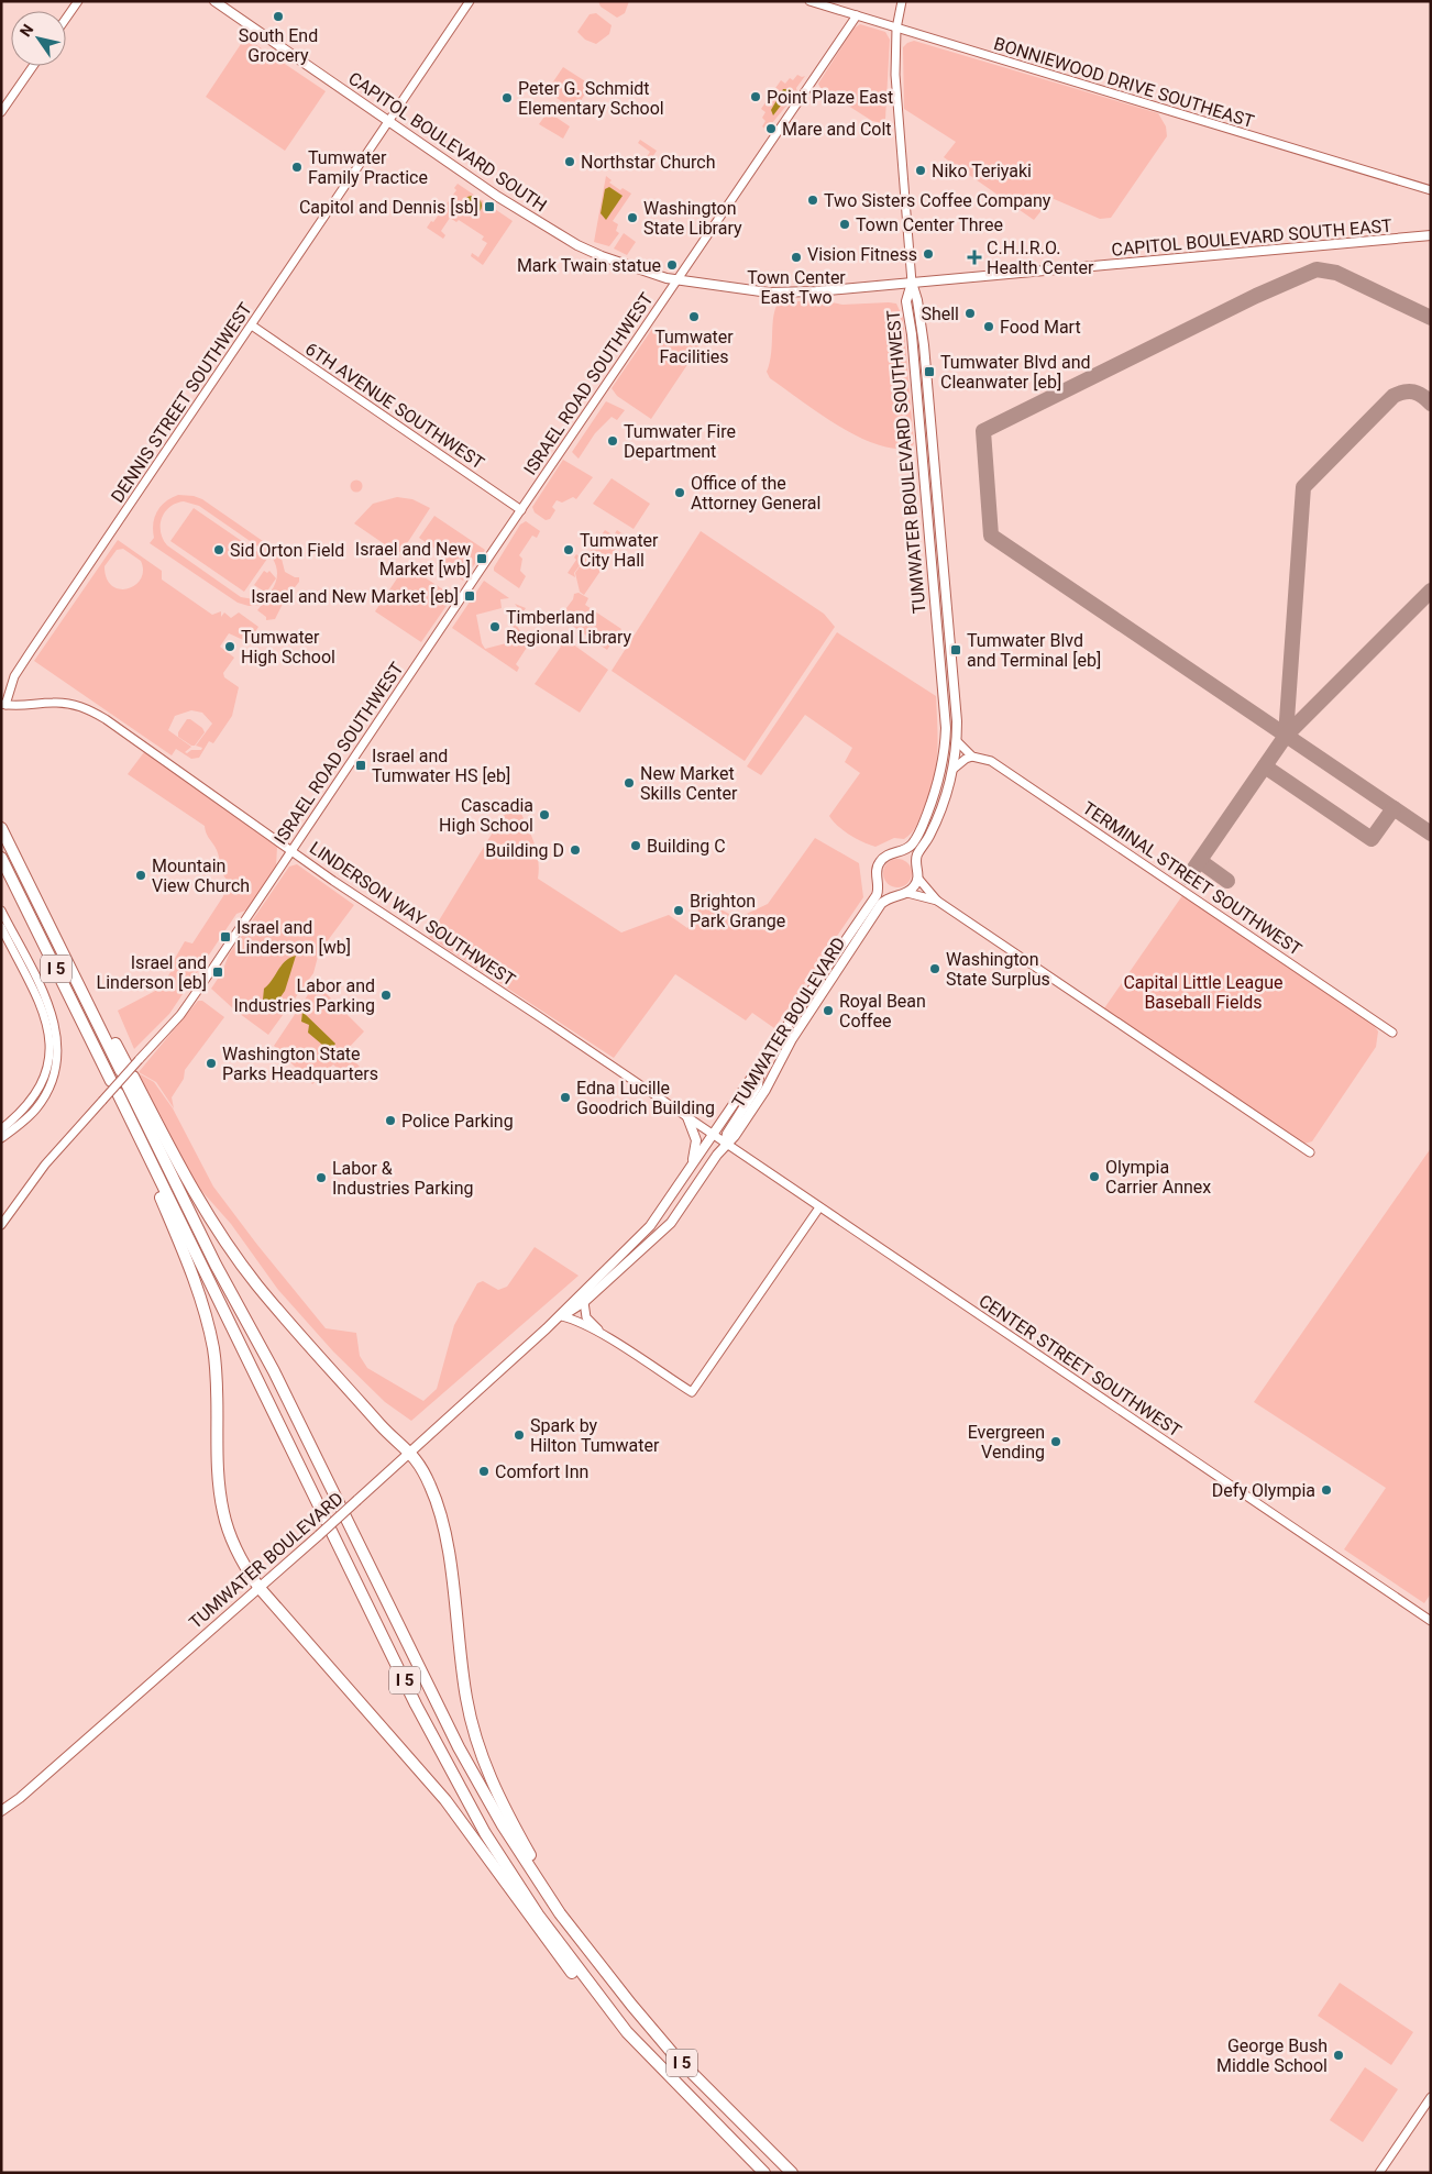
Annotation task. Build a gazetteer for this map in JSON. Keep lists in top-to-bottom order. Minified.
{"streets":{"highway":["I 5"],"main road":["CAPITOL BOULEVARD SOUTH","CAPITOL BOULEVARD SOUTH EAST","TUMWATER BOULEVARD SOUTHWEST","TUMWATER BOULEVARD"],"street":["BONNIEWOOD DRIVE SOUTHEAST","ISRAEL ROAD SOUTHWEST","DENNIS STREET SOUTHWEST","6TH AVENUE SOUTHWEST","TERMINAL STREET SOUTHWEST","LINDERSON WAY SOUTHWEST","CENTER STREET SOUTHWEST"]},"crossings":[["BONNIEWOOD DRIVE SOUTHEAST","ISRAEL ROAD SOUTHWEST"],["CAPITOL BOULEVARD SOUTH","CAPITOL BOULEVARD SOUTH EAST"],["CAPITOL BOULEVARD SOUTH","ISRAEL ROAD SOUTHWEST"],["CAPITOL BOULEVARD SOUTH","DENNIS STREET SOUTHWEST"],["CAPITOL BOULEVARD SOUTH","TUMWATER BOULEVARD SOUTHWEST"],["CAPITOL BOULEVARD SOUTH EAST","TUMWATER BOULEVARD SOUTHWEST"],["ISRAEL ROAD SOUTHWEST","6TH AVENUE SOUTHWEST"],["ISRAEL ROAD SOUTHWEST","LINDERSON WAY SOUTHWEST"],["DENNIS STREET SOUTHWEST","6TH AVENUE SOUTHWEST"],["DENNIS STREET SOUTHWEST","LINDERSON WAY SOUTHWEST"],["TUMWATER BOULEVARD SOUTHWEST","TERMINAL STREET SOUTHWEST"],["TUMWATER BOULEVARD SOUTHWEST","TUMWATER BOULEVARD"],["LINDERSON WAY SOUTHWEST","TUMWATER BOULEVARD"],["LINDERSON WAY SOUTHWEST","CENTER STREET SOUTHWEST"],["I 5","TUMWATER BOULEVARD"],["TUMWATER BOULEVARD","CENTER STREET SOUTHWEST"]],"parks":["Capital Little League Baseball Fields"],"places":{"other":["South End Grocery","Point Plaze East","Peter G. Schmidt Elementary School","Mare and Colt","Northstar Church","Tumwater Family Practice","Niko Teriyaki","Two Sisters Coffee Company","Washington State Library","Town Center Three","Vision Fitness","Town Center East Two","Mark Twain statue","Shell","Tumwater Facilities","Food Mart","Tumwater Fire Department","Office of the Attorney General","Sid Orton Field","Tumwater City Hall","Timberland Regional Library","Tumwater High School","New Market Skills Center","Cascadia High School","Building C","Building D","Mountain View Church","Brighton Park Grange","Washington State Surplus","Labor and Industries Parking","Royal Bean Coffee","Washington State Parks Headquarters","Edna Lucille Goodrich Building","Police Parking","Olympia Carrier Annex","Labor & Industries Parking","Spark by Hilton Tumwater","Evergreen Vending","Comfort Inn","Defy Olympia","George Bush Middle School"],"transit":["Capitol and Dennis [sb]","Tumwater Blvd and Cleanwater [eb]","Israel and New Market [wb]","Israel and New Market [eb]","Tumwater Blvd and Terminal [eb]","Israel and Tumwater HS [eb]","Israel and Linderson [wb]","Israel and Linderson [eb]"],"health":["C.H.I.R.O. Health Center"]},"north":"top left"}
